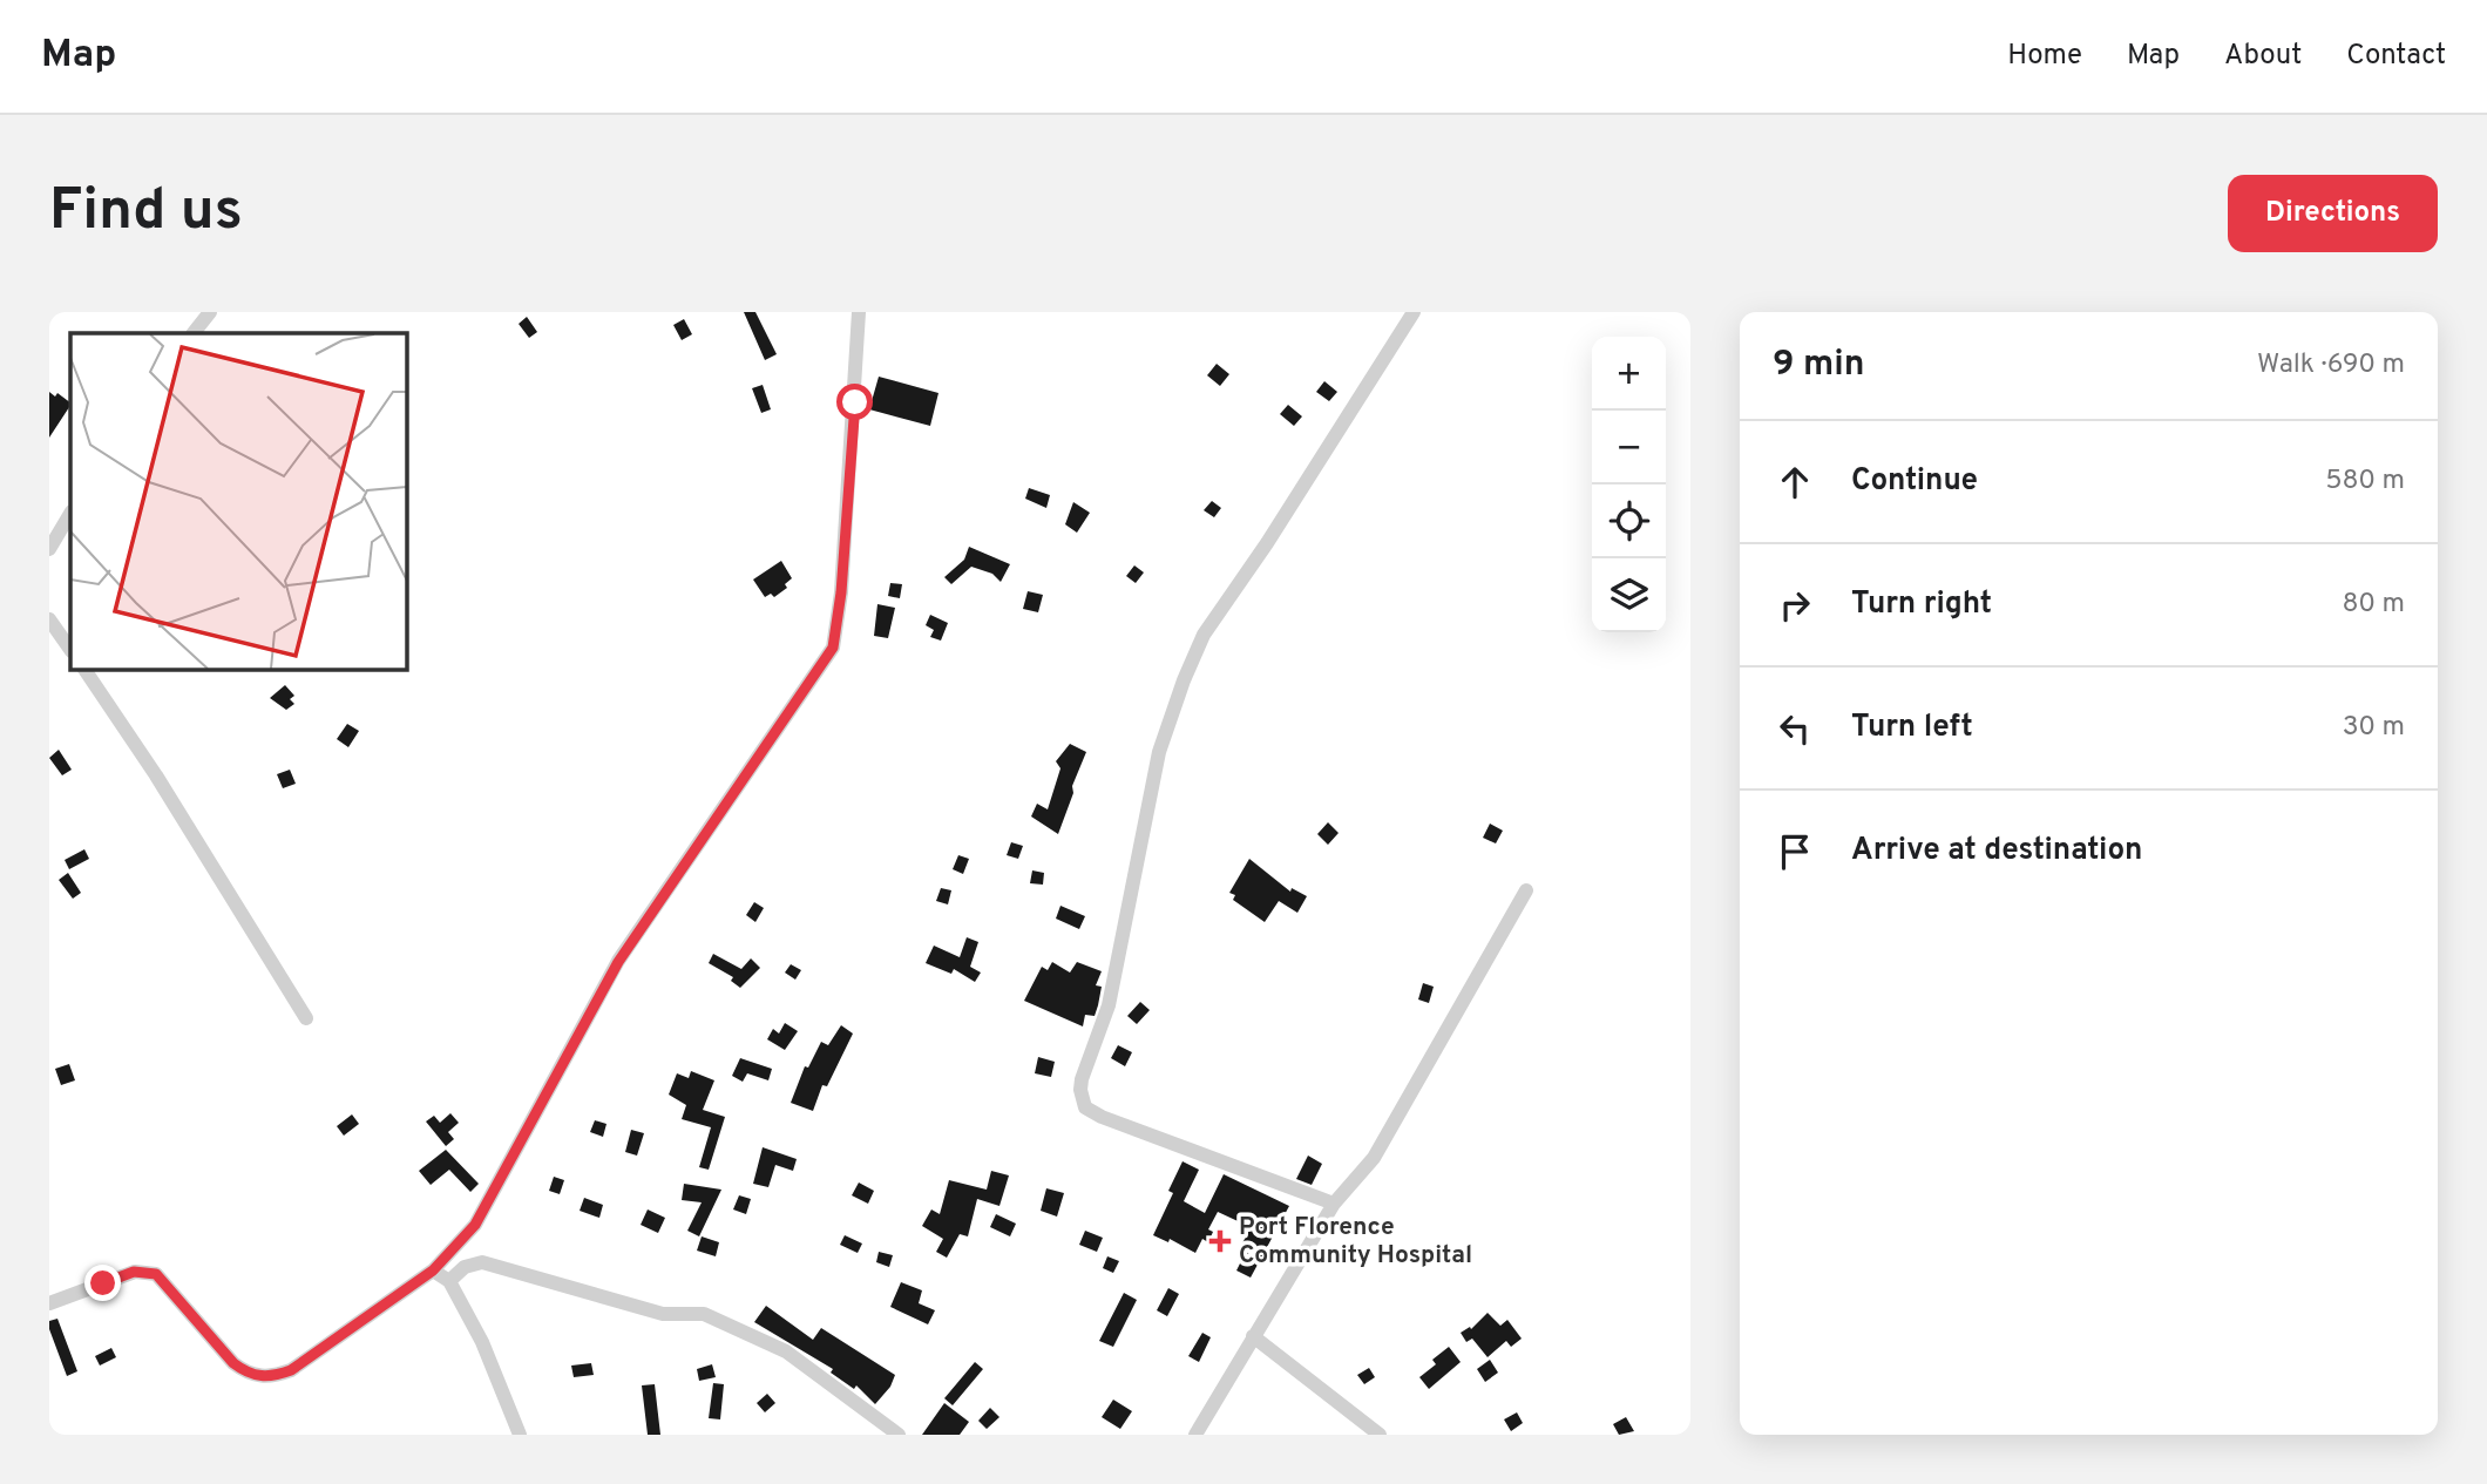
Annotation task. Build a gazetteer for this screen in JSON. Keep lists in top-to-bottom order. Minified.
{"places":{"health":["Port Florence Community Hospital"]},"page":{"header":"Map","nav":["Home","Map","About","Contact"],"buttons":"Directions","title":"Find us","heading":["9 min","Walk · 690 m"],"map_buttons":["+","−"],"list":[["Continue","580 m"],["Turn right","80 m"],["Turn left","30 m"],"Arrive at destination"]}}
